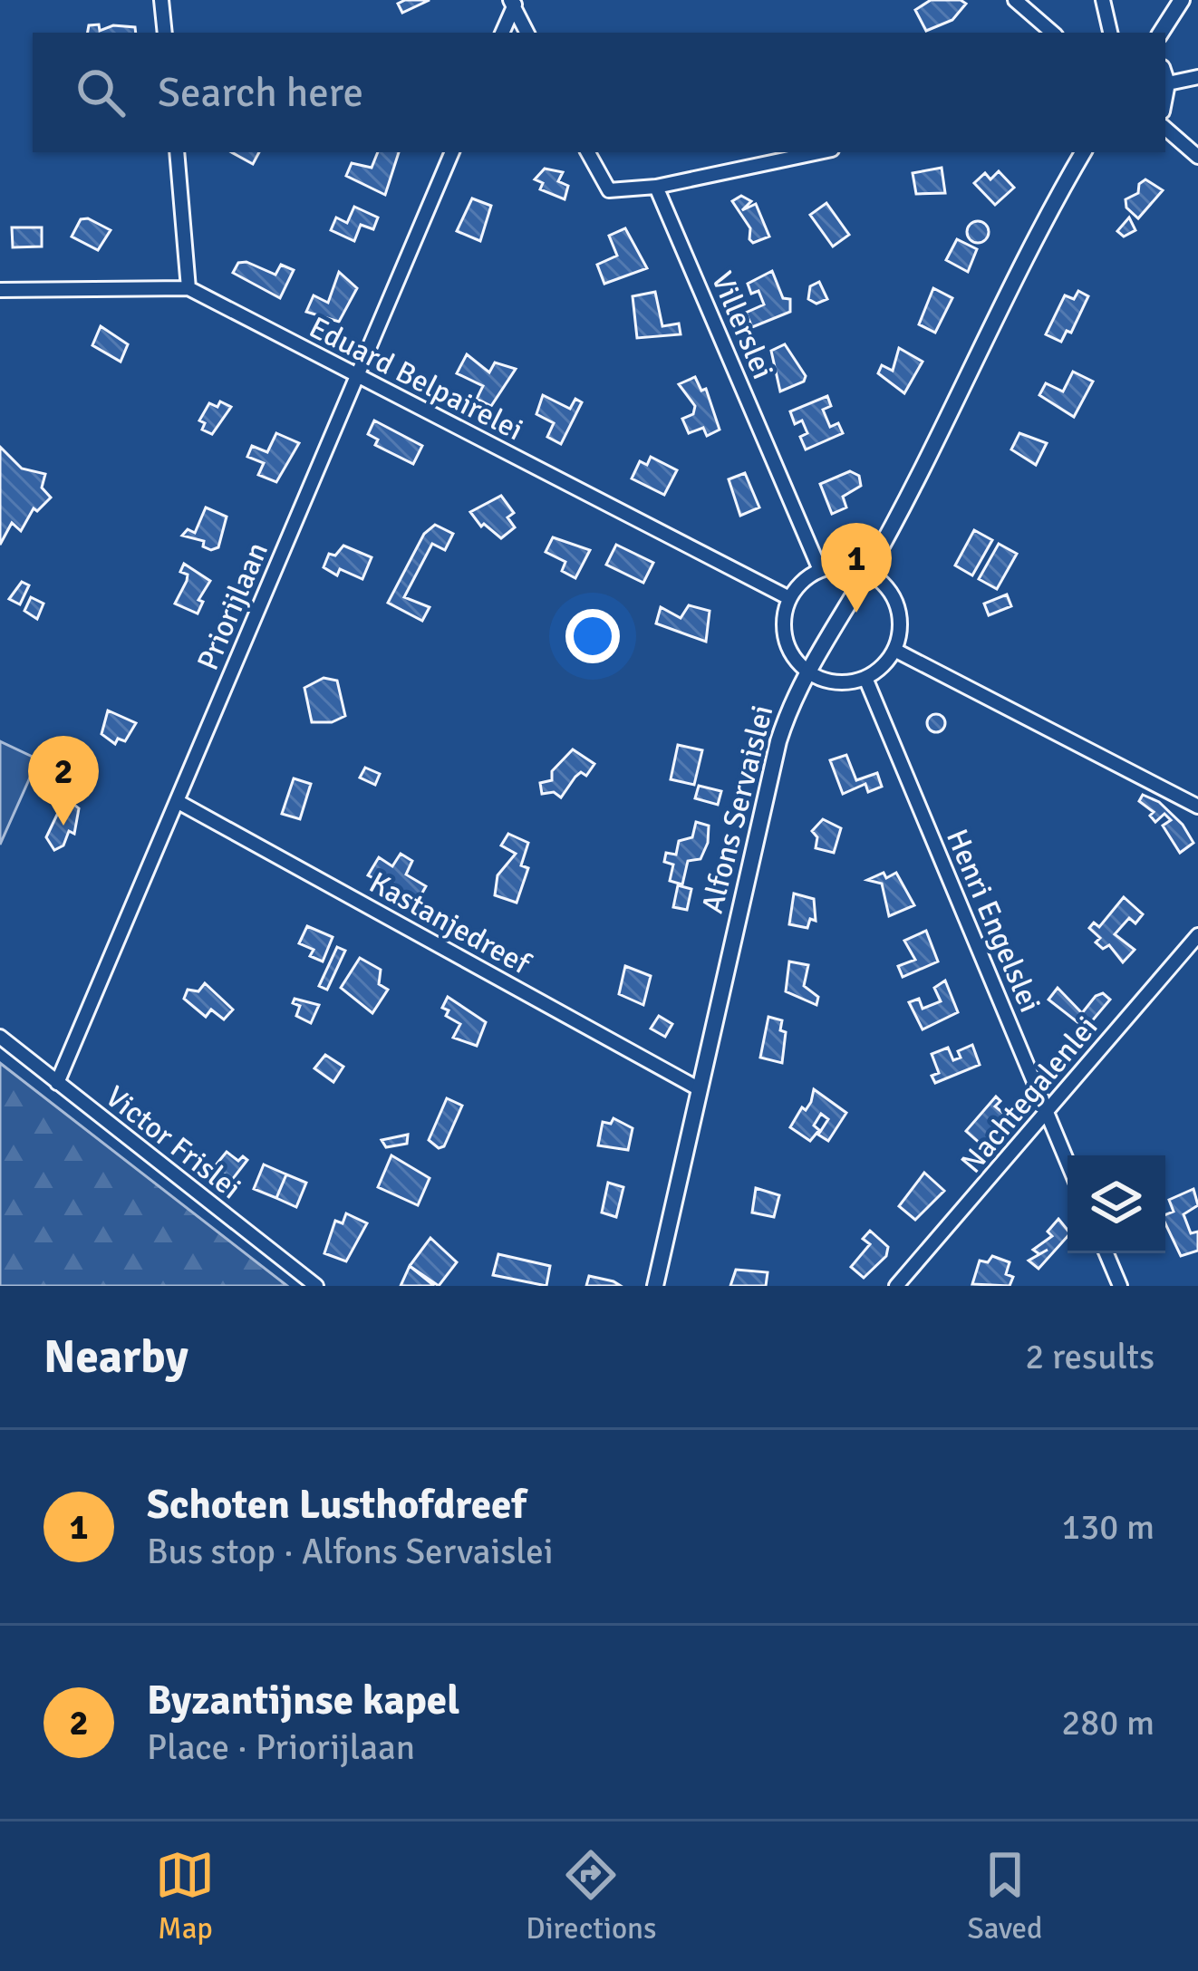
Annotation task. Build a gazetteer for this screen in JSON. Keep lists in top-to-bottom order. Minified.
{"streets":{"street":["Villerslei","Eduard Belpairelei","Priorijlaan","Alfons Servaislei","Henri Engelslei","Kastanjedreef","Nachtegalenlei","Victor Frislei"]},"crossings":[["Eduard Belpairelei","Priorijlaan"],["Priorijlaan","Kastanjedreef"],["Priorijlaan","Victor Frislei"],["Alfons Servaislei","Kastanjedreef"],["Henri Engelslei","Nachtegalenlei"]],"page":{"search":"Search here","pins":["1","2"],"heading":["Nearby","2 results"],"list":[{"mark":"1","name":"Schoten Lusthofdreef","note":"Bus stop · Alfons Servaislei","value":"130 m"},{"mark":"2","name":"Byzantijnse kapel","note":"Place · Priorijlaan","value":"280 m"}],"nav":["Map","Directions","Saved"]}}
